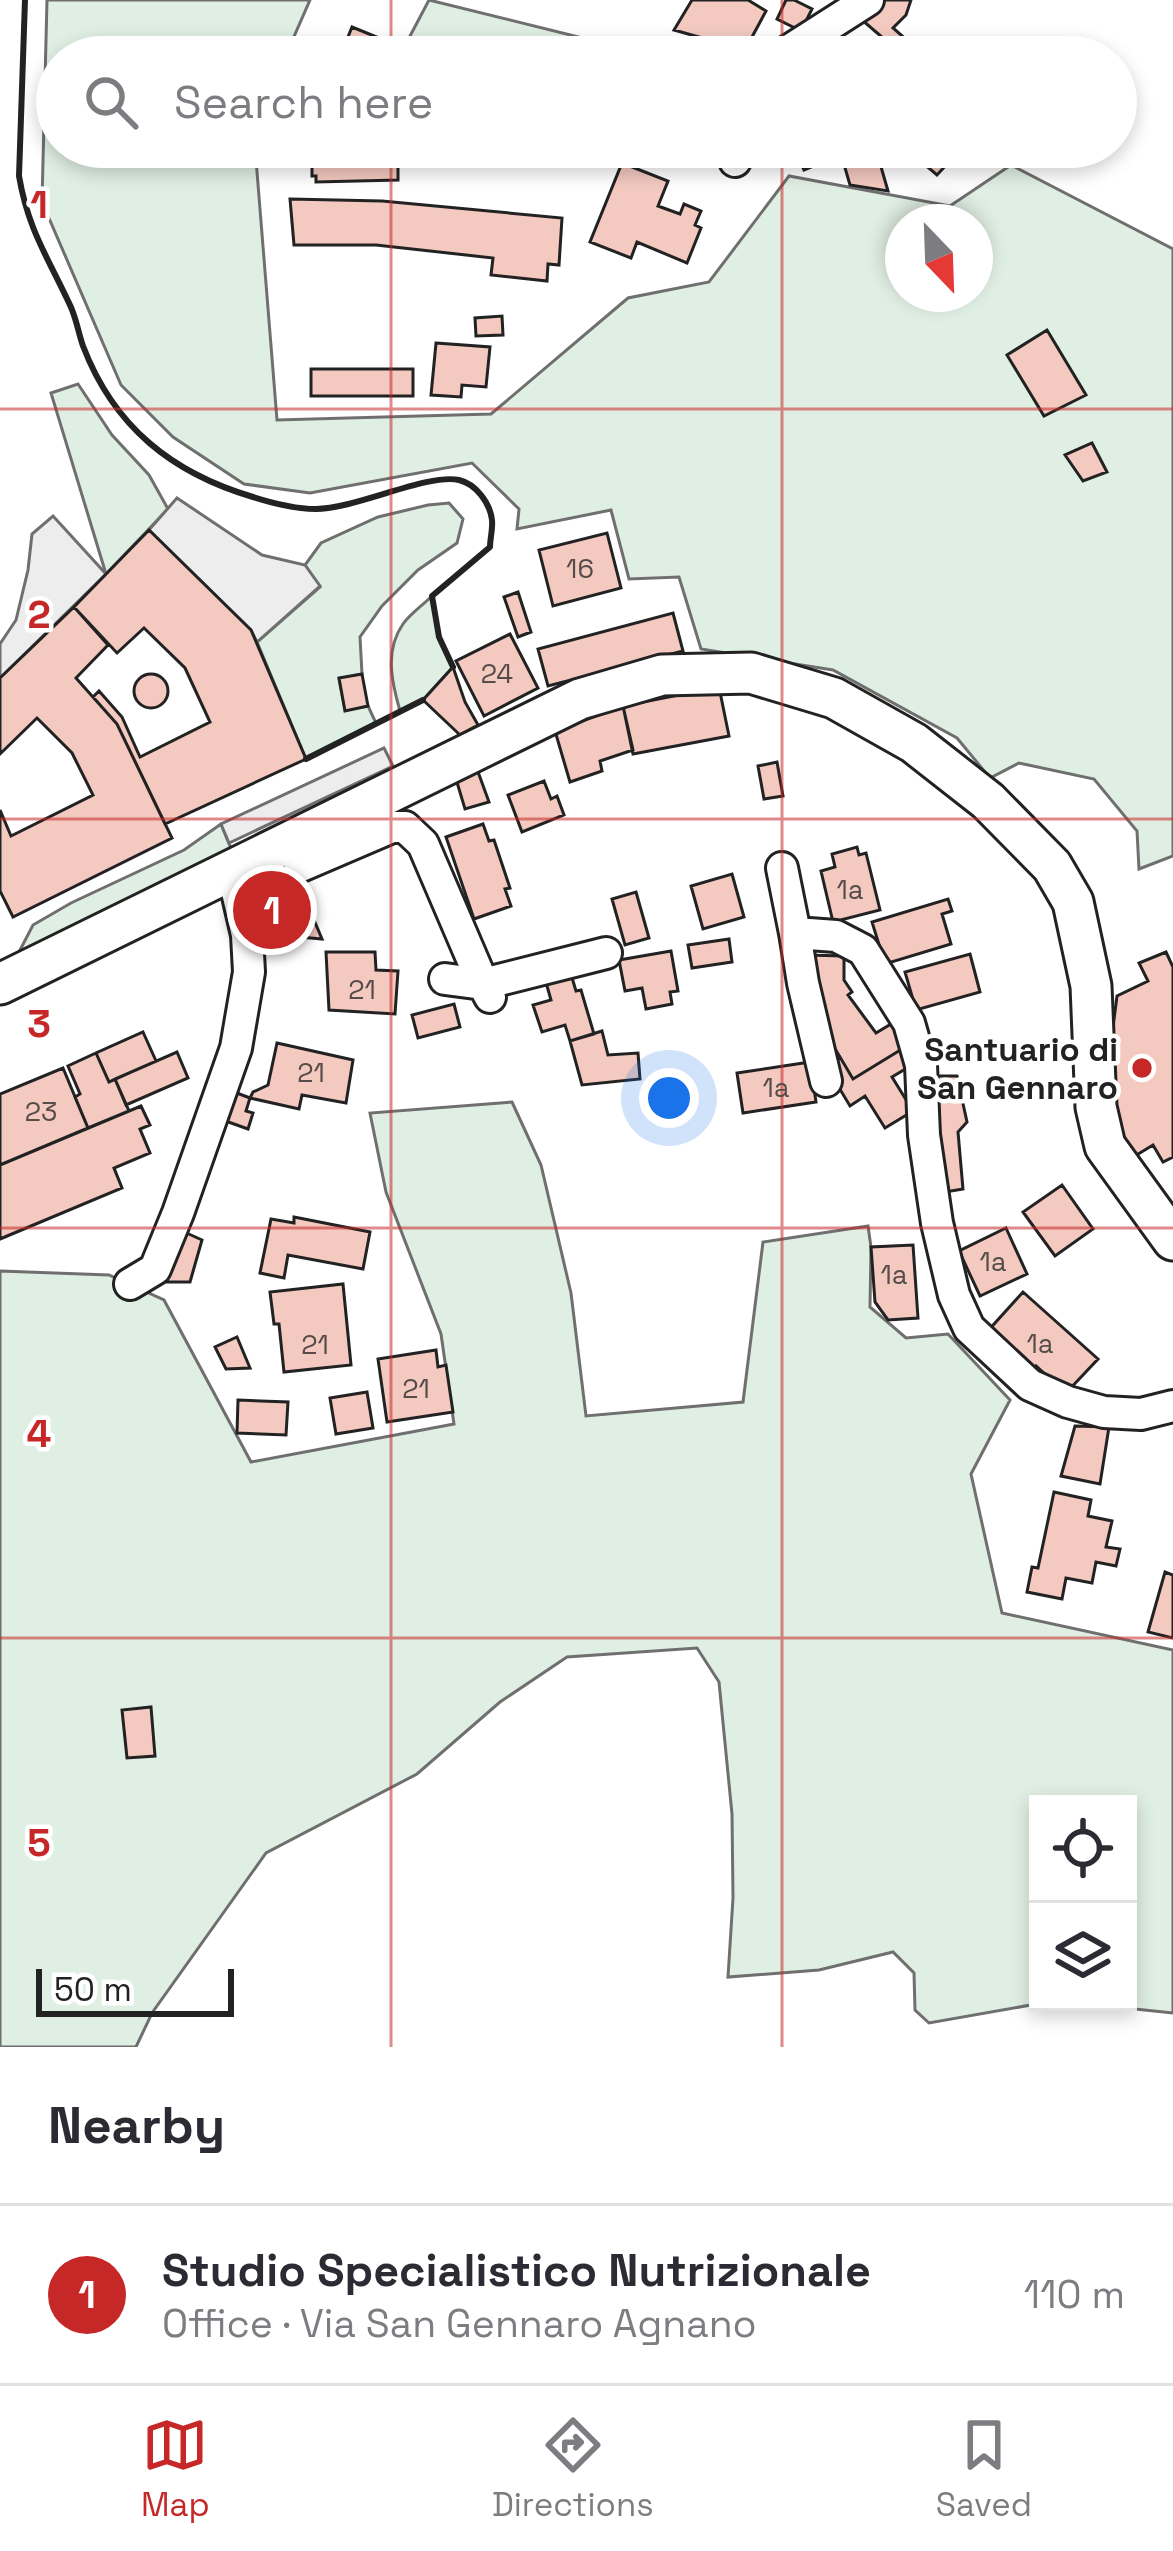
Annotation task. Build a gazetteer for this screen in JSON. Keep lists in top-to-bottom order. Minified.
{"places":["Santuario di San Gennaro"],"house_numbers":["16","24","1a","21","21","1a","23","1a","1a","1a","21","21"],"scale_bar":"50 m","north":"bottom right","page":{"search":"Search here","pins":"1","scale":"50 m","heading":"Nearby","list":[{"mark":"1","name":"Studio Specialistico Nutrizionale","note":"Office · Via San Gennaro Agnano","value":"110 m"}],"nav":["Map","Directions","Saved"]},"grid":{"rows":["1","2","3","4","5"]}}
